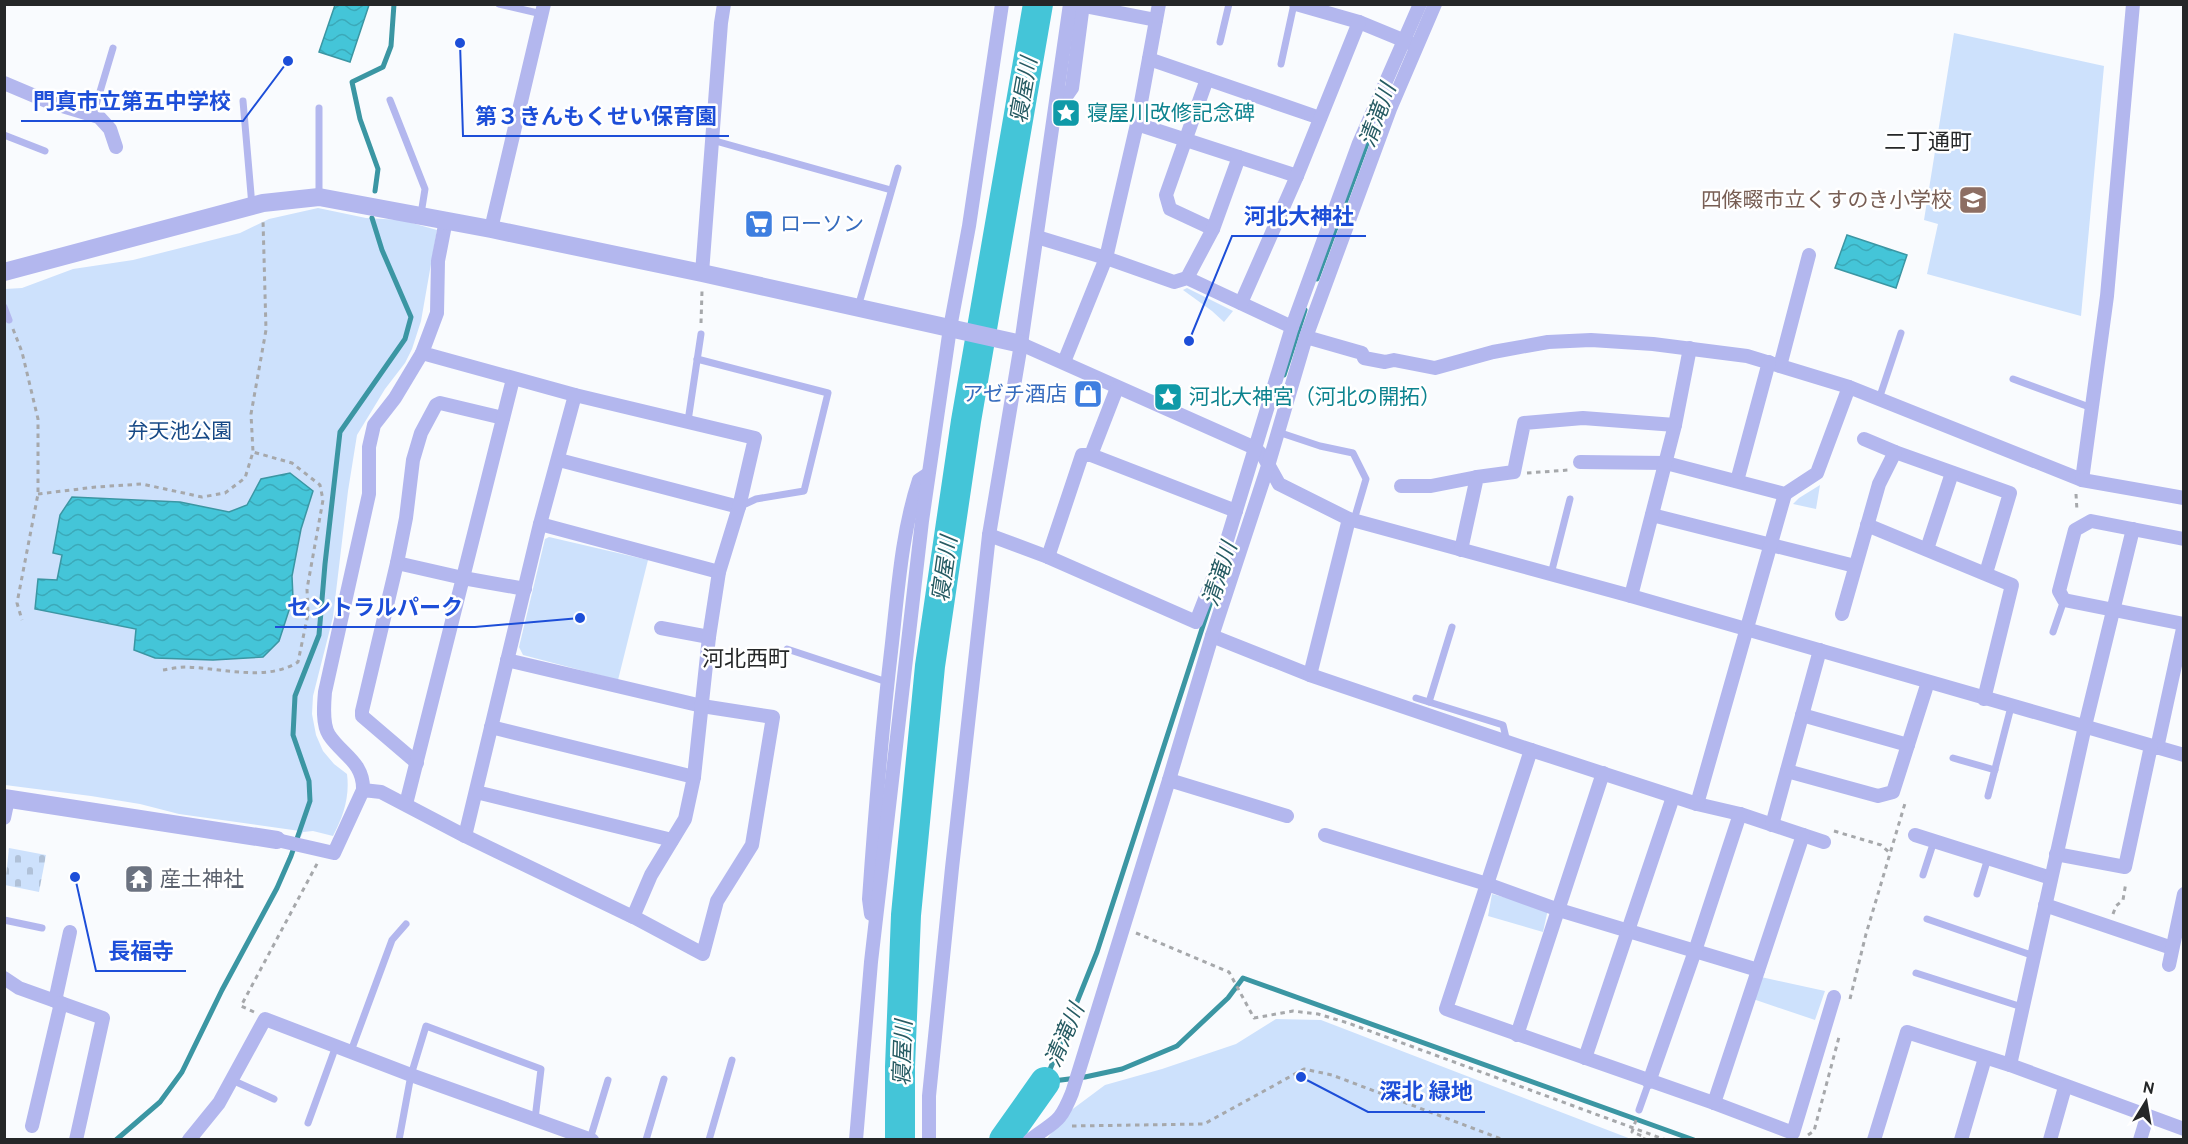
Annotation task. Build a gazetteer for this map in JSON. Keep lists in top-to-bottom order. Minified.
{"districts":["二丁通町","河北西町"],"water":["寝屋川","清滝川"],"parks":["弁天池公園"],"places":{"other":["第３きんもくせい保育園","門真市立第五中学校","河北大神社","セントラルパーク","長福寺","深北 緑地"],"place":["寝屋川改修記念碑","河北大神宮（河北の開拓）"],"school or university":["四條畷市立くすのき小学校"],"supermarket":["ローソン"],"shop":["アゼチ酒店"],"temple":["産土神社"]},"north":"top"}
